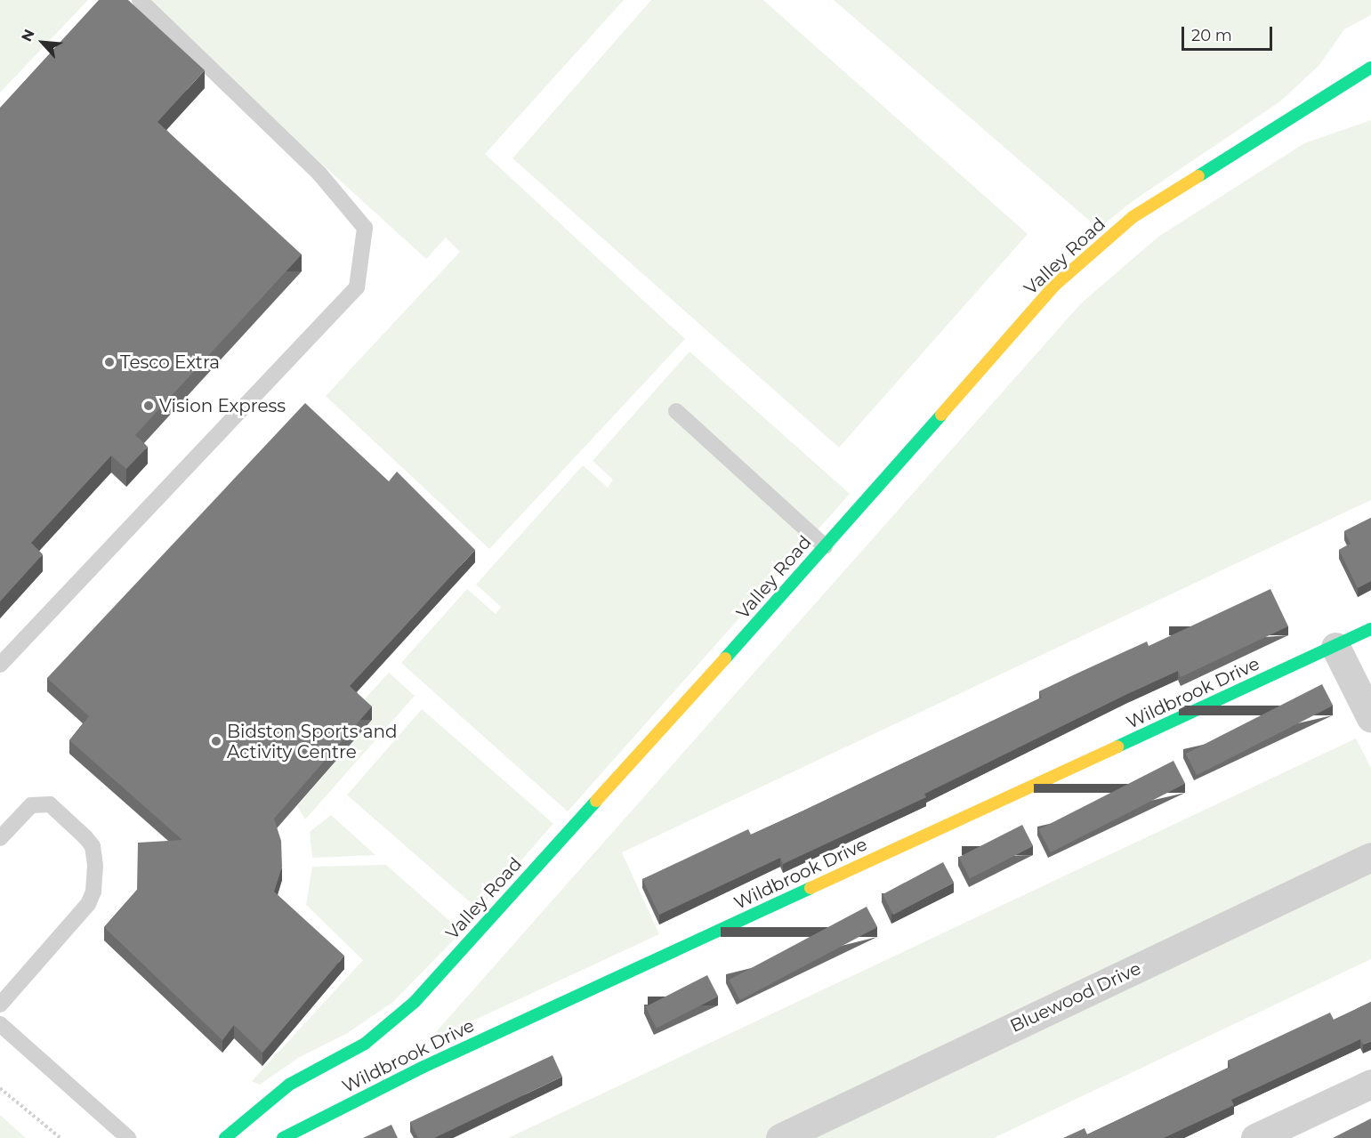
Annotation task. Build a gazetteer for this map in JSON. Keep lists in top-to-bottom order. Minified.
{"streets":{"street":["Valley Road","Wildbrook Drive","Bluewood Drive"]},"places":["Tesco Extra","Vision Express","Bidston Sports and Activity Centre"],"scale_bar":"20 m","north":"top left"}
